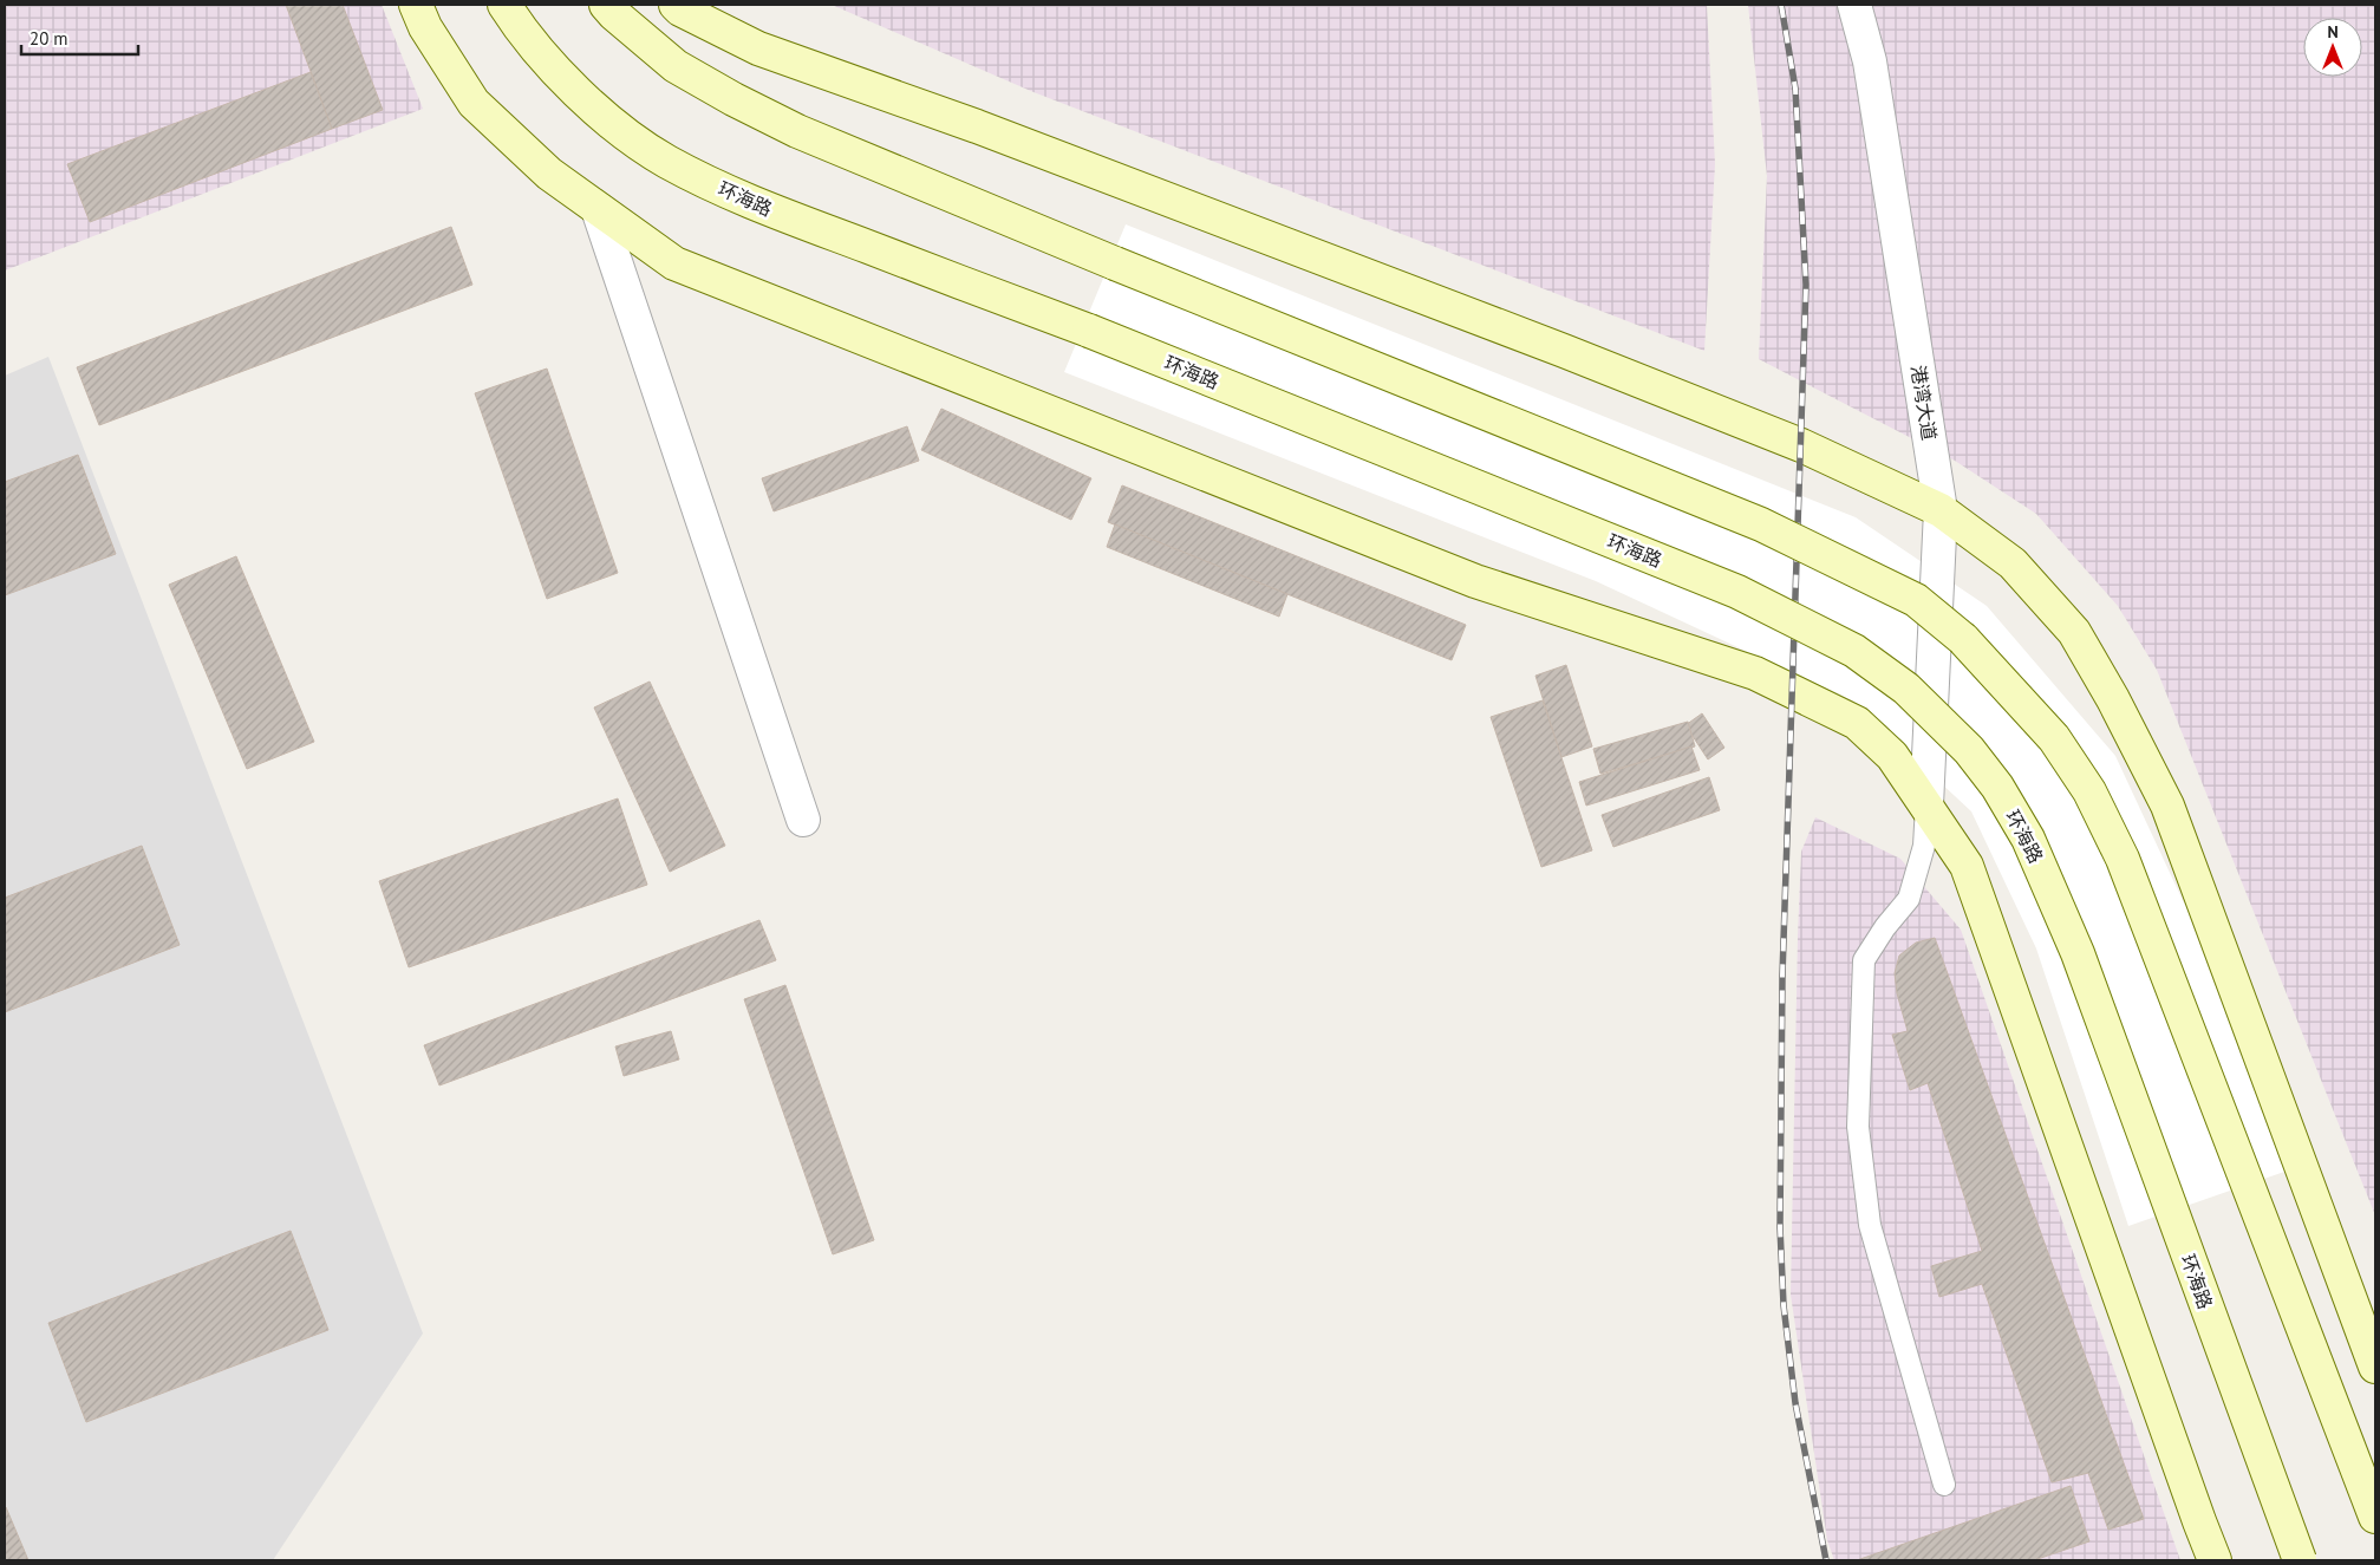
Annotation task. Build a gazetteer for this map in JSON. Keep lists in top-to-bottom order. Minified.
{"streets":{"main road":["环海路"],"street":["港湾大道"]},"scale_bar":"20 m","north":"top"}
